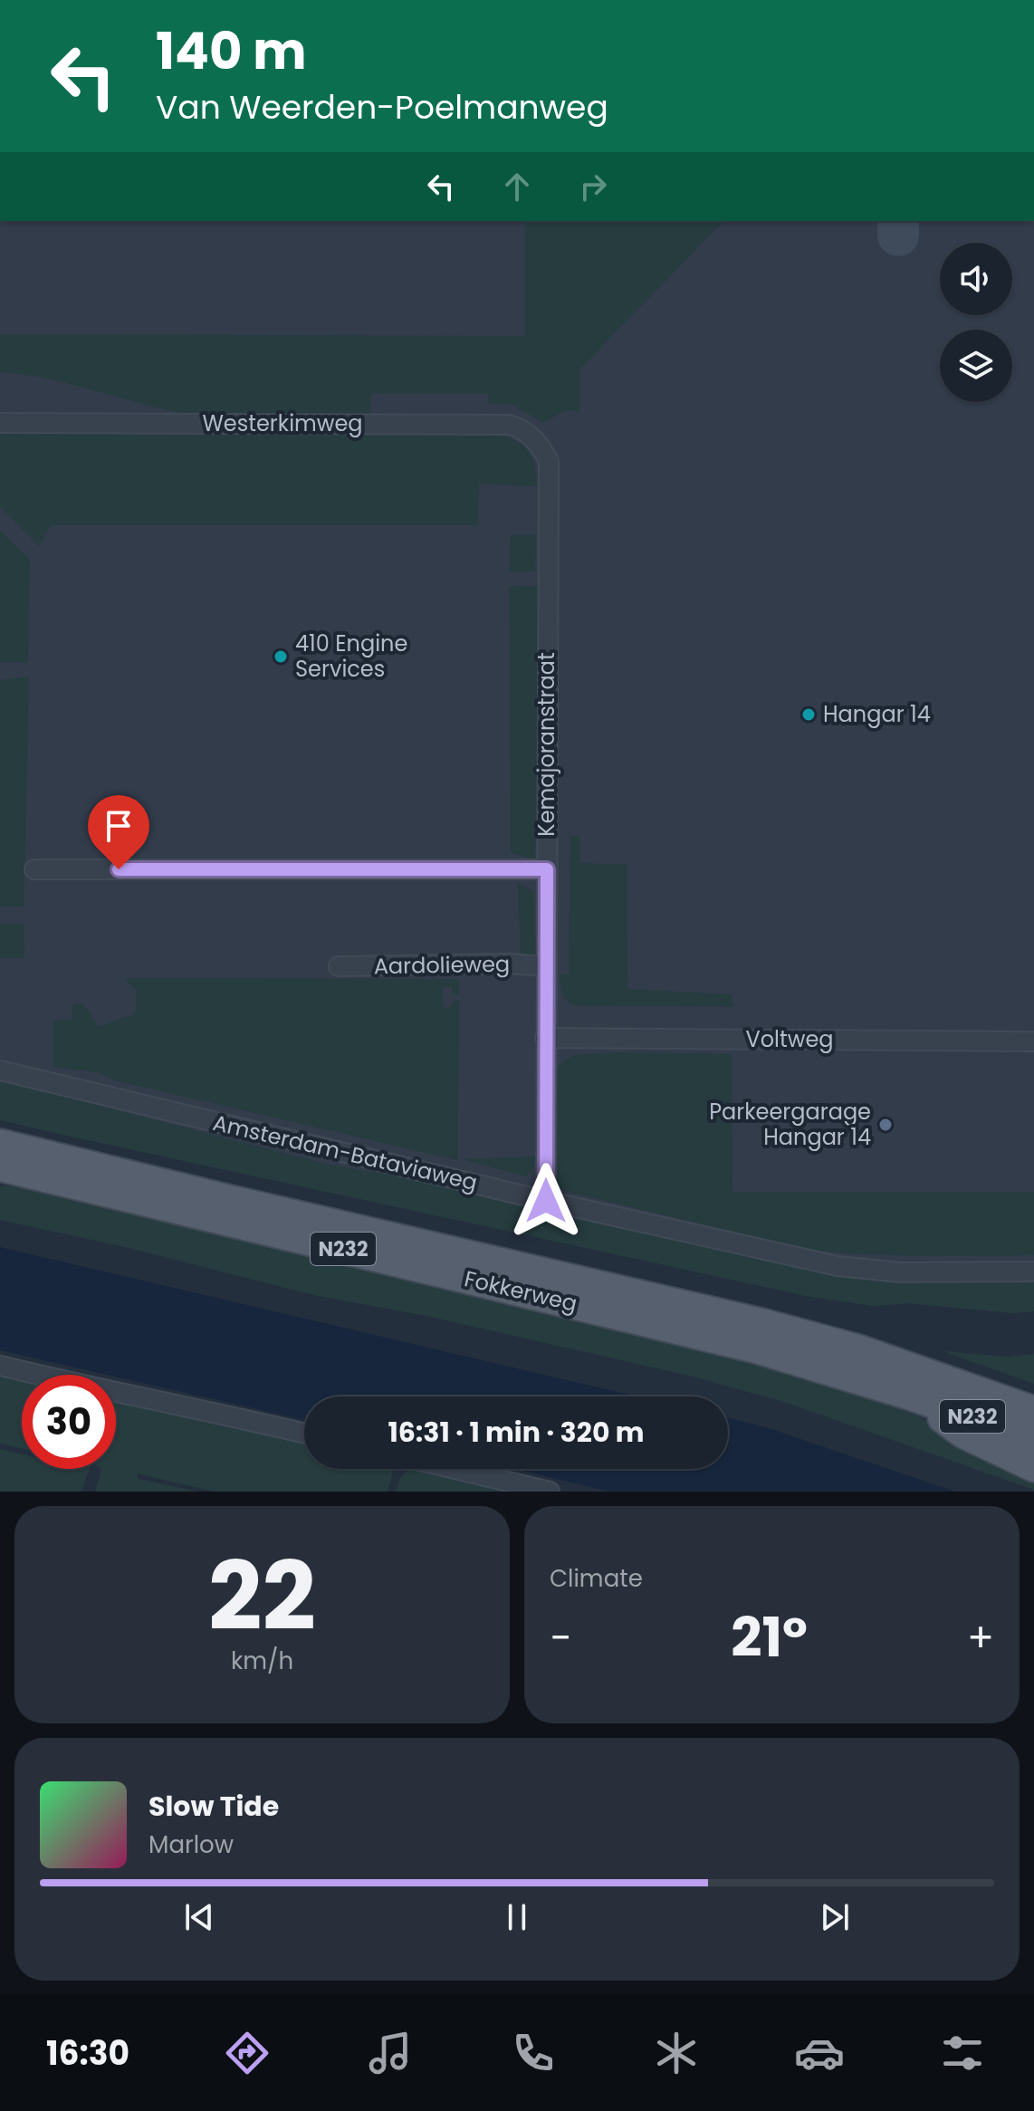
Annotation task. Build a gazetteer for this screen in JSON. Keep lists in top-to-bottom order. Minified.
{"streets":{"main road":["N232","Fokkerweg"],"street":["Westerkimweg","Kemajoranstraat","Aardolieweg","Voltweg","Amsterdam-Bataviaweg"]},"crossings":[["Westerkimweg","Kemajoranstraat"],["Kemajoranstraat","Aardolieweg"],["Kemajoranstraat","Voltweg"],["Kemajoranstraat","Amsterdam-Bataviaweg"],["N232","Fokkerweg"]],"places":["410 Engine Services","Hangar 14","Parkeergarage Hangar 14"],"page":{"turn":["140 m","Van Weerden-Poelmanweg"],"limit":"30","trip":"16:31 · 1 min · 320 m","tile":[["22","km/h"],"Climate"],"heat":["−","21°","+"],"song":["Slow Tide","Marlow"],"tabs":"16:30"}}
